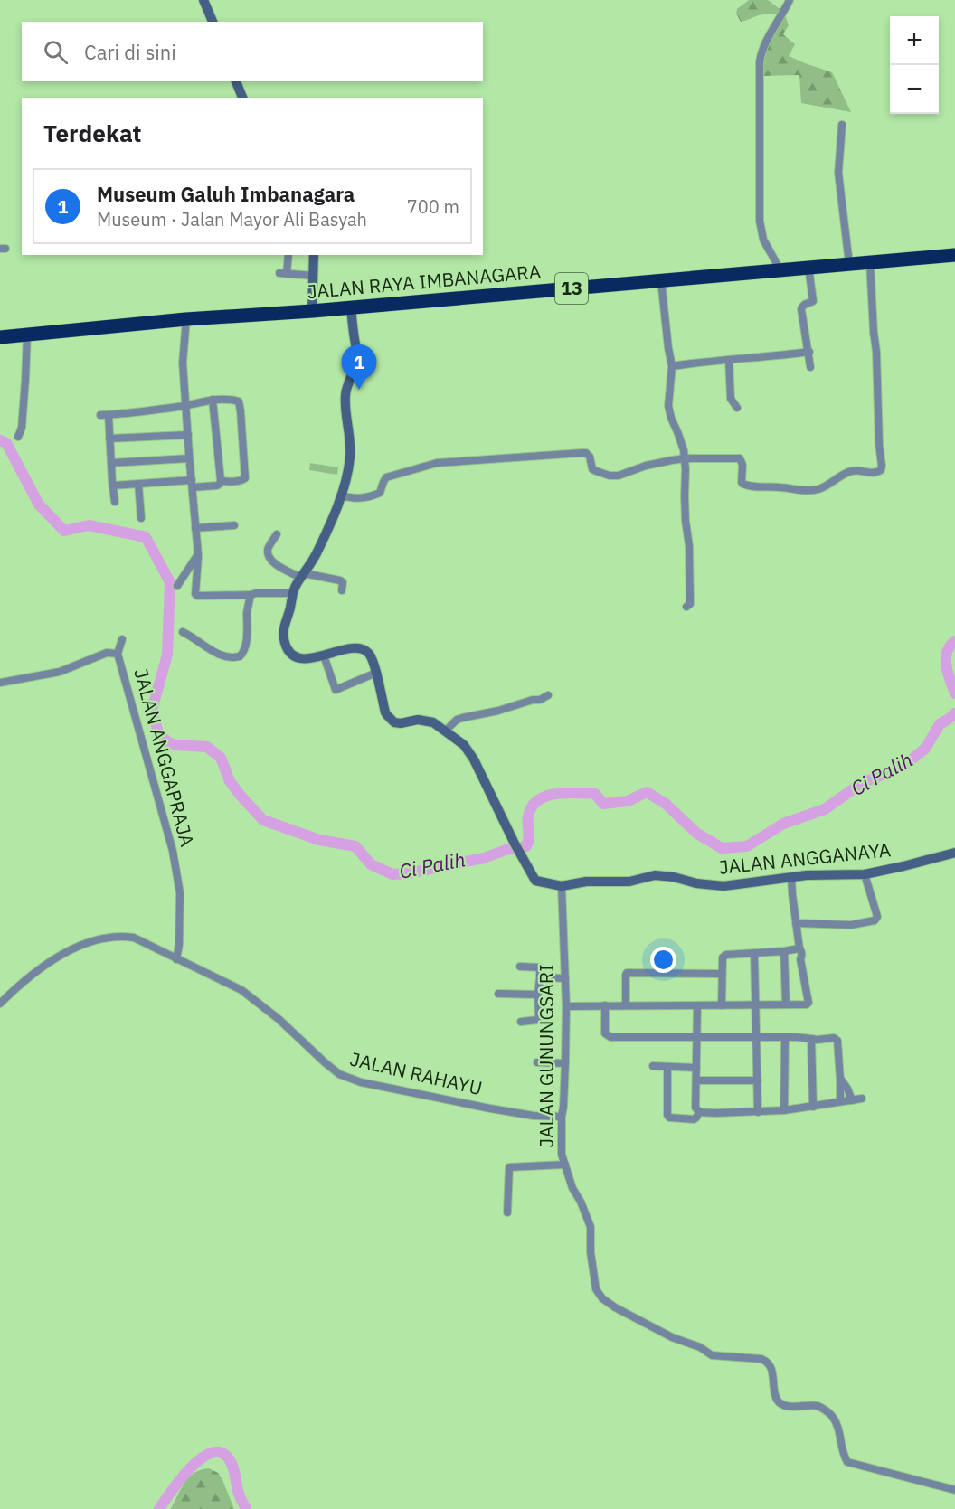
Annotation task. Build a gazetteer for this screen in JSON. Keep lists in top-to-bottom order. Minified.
{"streets":{"highway":["JALAN RAYA IMBANAGARA","13"],"street":["JALAN ANGGAPRAJA","JALAN ANGGANAYA","JALAN GUNUNGSARI","JALAN RAHAYU"]},"crossings":[["JALAN ANGGAPRAJA","JALAN RAHAYU"],["JALAN ANGGANAYA","JALAN GUNUNGSARI"],["JALAN GUNUNGSARI","JALAN RAHAYU"]],"water":["Ci Palih"],"page":{"map_buttons":["+","−"],"search":"Cari di sini","heading":"Terdekat","list":[{"mark":"1","name":"Museum Galuh Imbanagara","note":"Museum · Jalan Mayor Ali Basyah","value":"700 m"}],"pins":"1"}}
